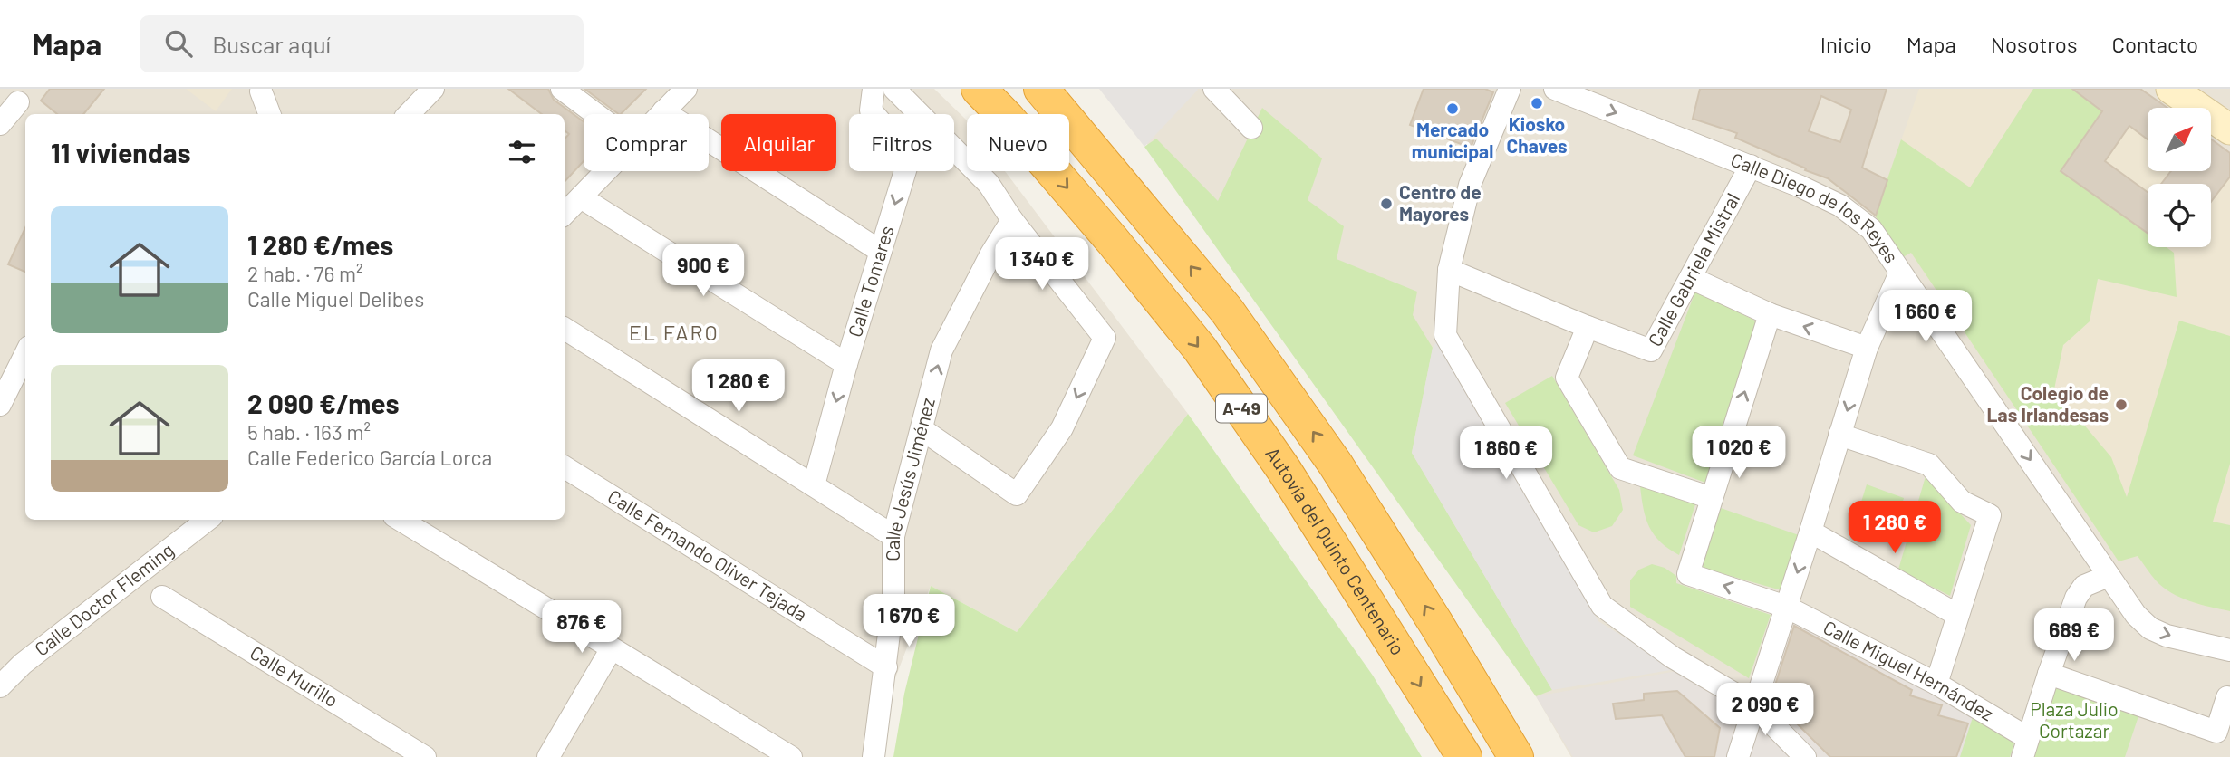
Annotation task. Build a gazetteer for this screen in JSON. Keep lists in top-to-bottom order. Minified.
{"streets":{"highway":["A-49","Autovía del Quinto Centenario"],"street":["Calle Diego de los Reyes","Calle Gabriela Mistral","Calle Tomares","Calle Jesús Jiménez","Calle Fernando Oliver Tejada","Calle Doctor Fleming","Calle Miguel Hernández","Calle Murillo"]},"crossings":[["Calle Diego de los Reyes","Calle Gabriela Mistral"],["Calle Jesús Jiménez","Calle Fernando Oliver Tejada"]],"one_way":["Calle Diego de los Reyes","Calle Tomares","Calle Jesús Jiménez"],"districts":["EL FARO"],"parks":["Plaza Julio Cortazar"],"places":["Kiosko Chaves","Mercado municipal","Centro de Mayores","Colegio de Las Irlandesas"],"north":"top right","page":{"header":"Mapa","search":"Buscar aquí","nav":["Inicio","Mapa","Nosotros","Contacto"],"chip":["Comprar","Alquilar","Filtros","Nuevo"],"heading":"11 viviendas","list":[{"name":"1 280 €/mes","note":"2 hab. · 76 m² · Calle Miguel Delibes"},{"name":"2 090 €/mes","note":"5 hab. · 163 m² · Calle Federico García Lorca"}],"price":["1 340 €","900 €","1 660 €","1 280 €","1 020 €","1 860 €","1 280 €","1 670 €","876 €","689 €","2 090 €"]}}
